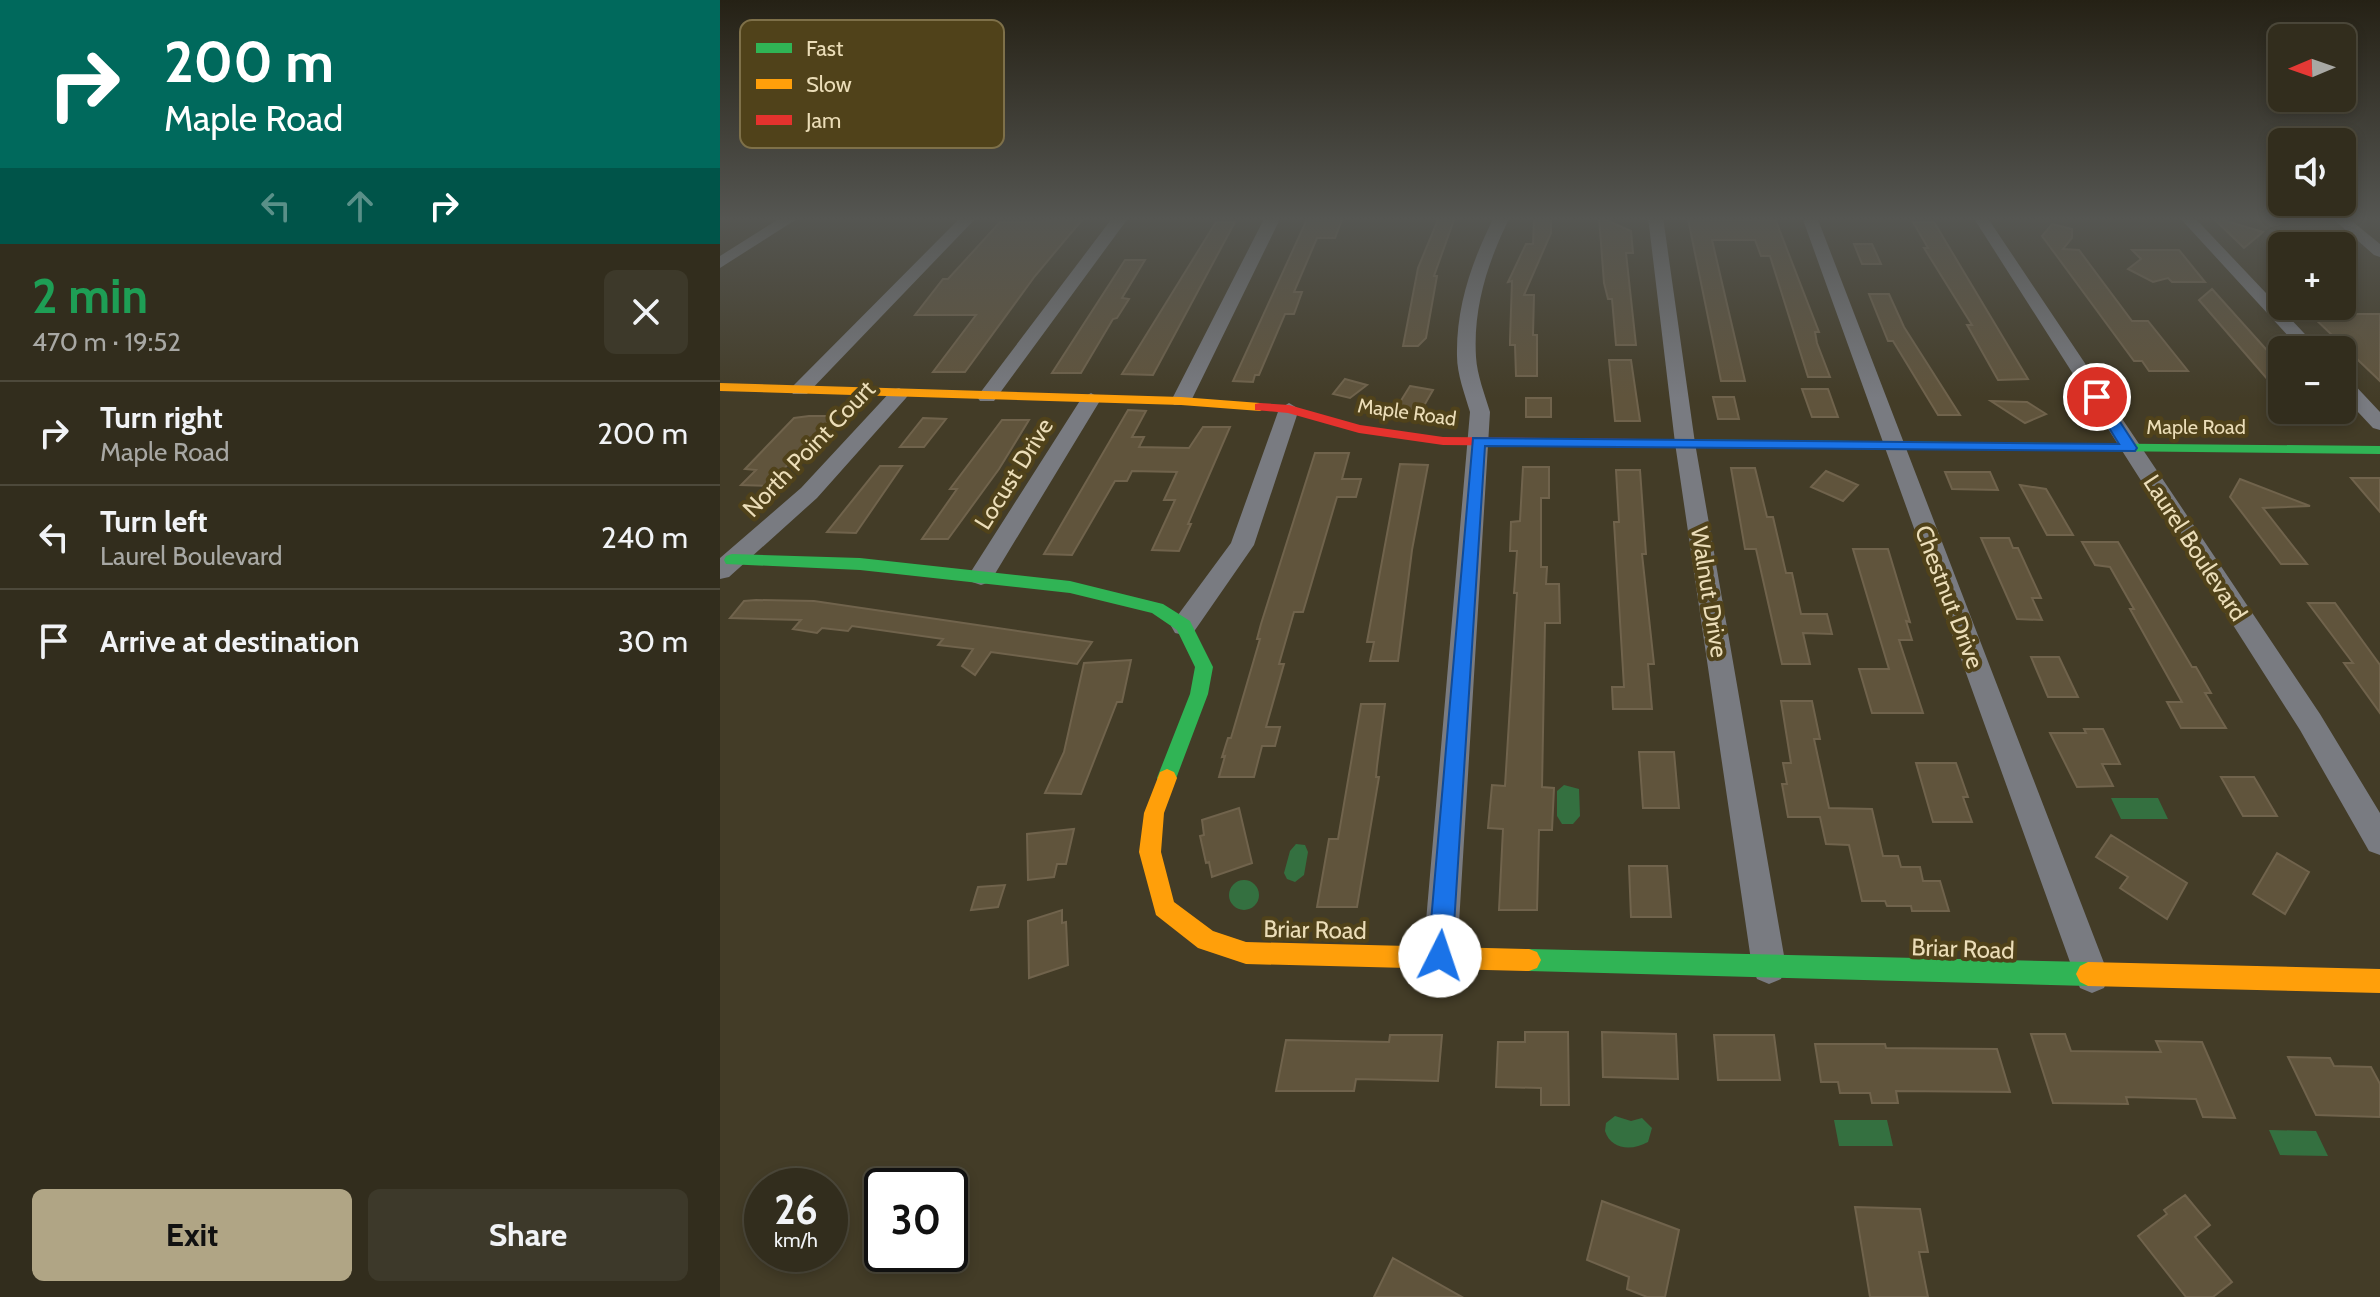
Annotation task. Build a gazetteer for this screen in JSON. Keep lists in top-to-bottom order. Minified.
{"streets":{"street":["Maple Road","North Point Court","Locust Drive","Laurel Boulevard","Walnut Drive","Chestnut Drive","Briar Road"]},"crossings":[["Maple Road","North Point Court"],["Maple Road","Locust Drive"],["Maple Road","Laurel Boulevard"],["Maple Road","Walnut Drive"],["Maple Road","Chestnut Drive"],["Walnut Drive","Briar Road"],["Chestnut Drive","Briar Road"]],"legend":["Fast","Slow","Jam"],"north":"left","page":{"turn":["200 m","Maple Road"],"map_buttons":["+","−"],"heading":["2 min","470 m · 19:52"],"list":[{"name":"Turn right","note":"Maple Road","value":"200 m"},{"name":"Turn left","note":"Laurel Boulevard","value":"240 m"},{"name":"Arrive at destination","value":"30 m"}],"speed":"26 km/h","limit":"30","buttons":["Exit","Share"]}}
